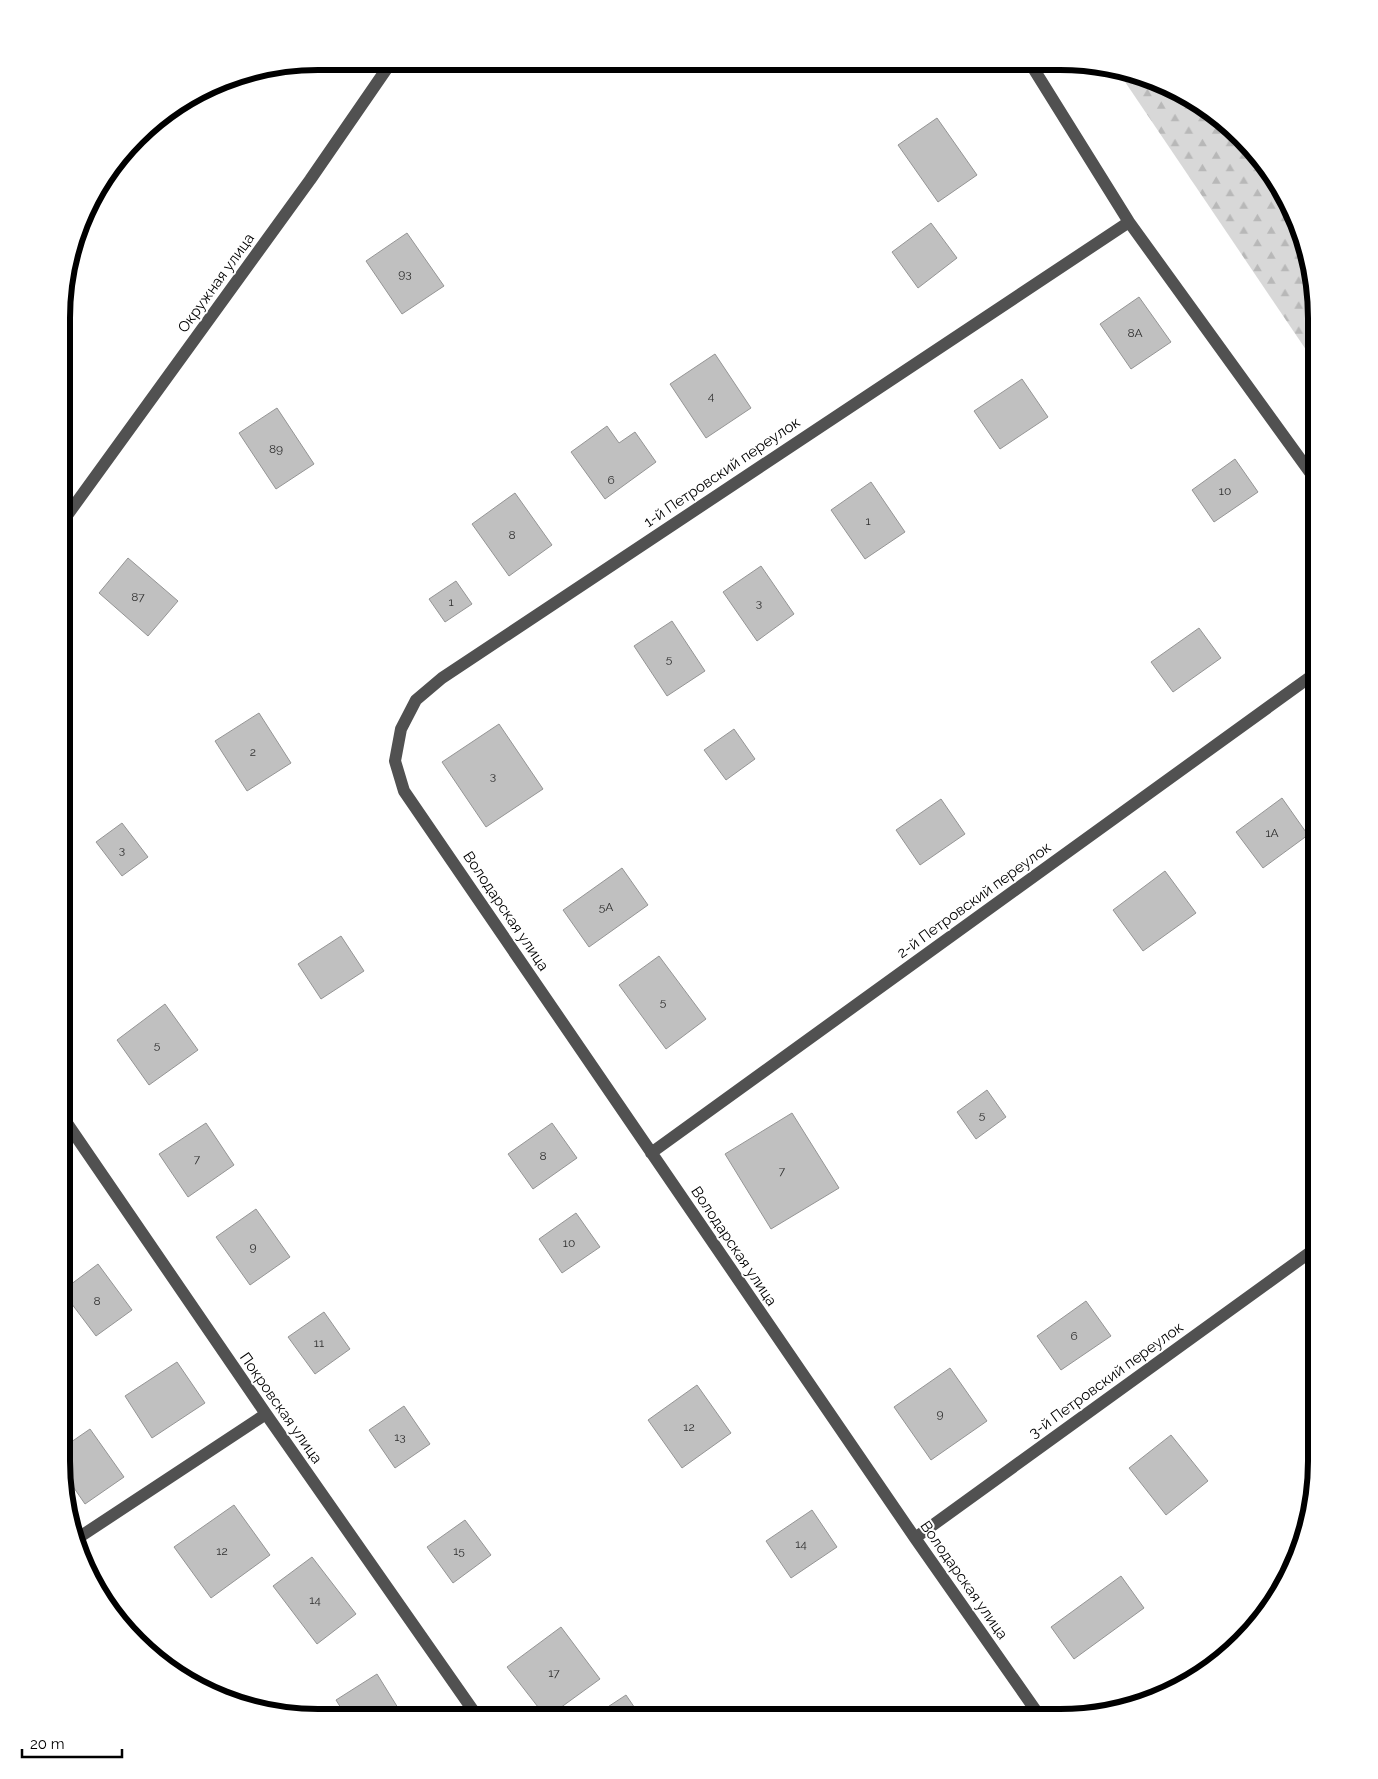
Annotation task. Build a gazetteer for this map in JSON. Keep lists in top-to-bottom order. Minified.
{"streets":{"street":["Окружная улица","1-й Петровский переулок","2-й Петровский переулок","Володарская улица","3-й Петровский переулок","Покровская улица"]},"crossings":[["1-й Петровский переулок","Володарская улица"],["2-й Петровский переулок","Володарская улица"],["Володарская улица","3-й Петровский переулок"]],"house_numbers":["93","8А","4","89","6","10","1","8","87","1","3","5","2","3","1А","3","5А","5","5","5","8","7","7","10","9","8","6","11","9","12","13","14","12","15","14","17"],"scale_bar":"20 m"}
